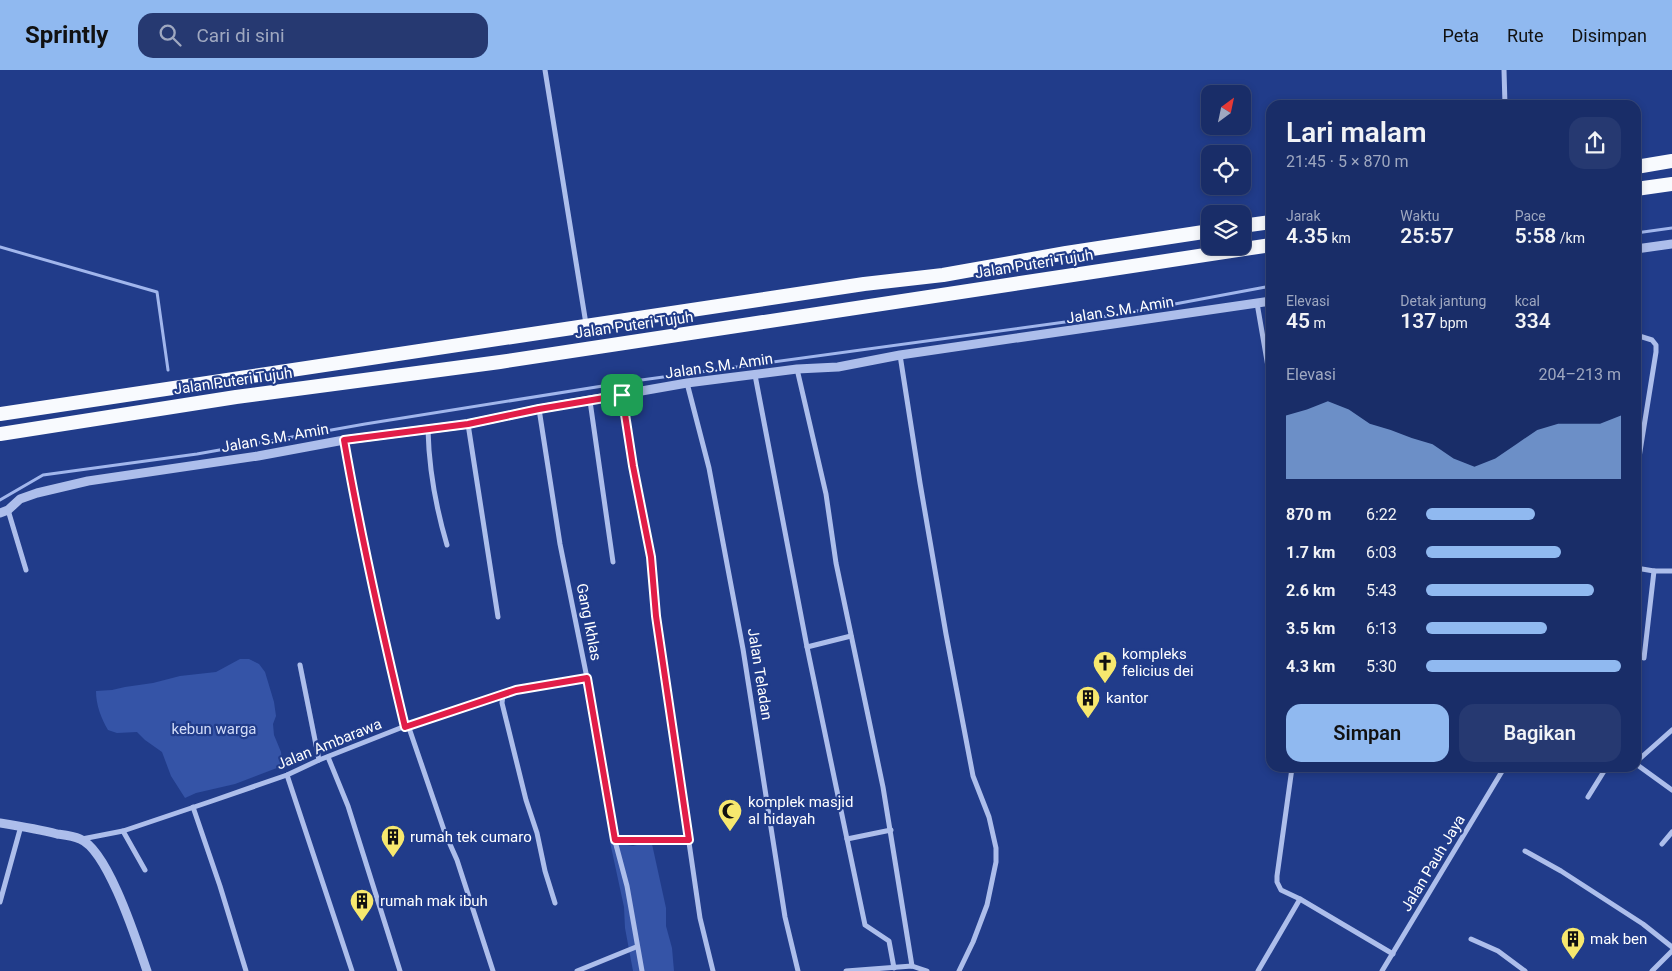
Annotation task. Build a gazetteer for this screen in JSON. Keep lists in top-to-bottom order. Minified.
{"streets":{"highway":["Jalan Puteri Tujuh"],"street":["Jalan S.M. Amin","Gang Ikhlas","Jalan Teladan","Jalan Ambarawa","Jalan Pauh Jaya"]},"crossings":[["Jalan S.M. Amin","Gang Ikhlas"],["Jalan S.M. Amin","Jalan Teladan"],["Gang Ikhlas","Jalan Ambarawa"]],"parks":["kebun warga"],"places":{"church":["kompleks felicius dei"],"building":["kantor","rumah tek cumaro","rumah mak ibuh","mak ben"],"mosque":["komplek masjid al hidayah"]},"north":"top right","page":{"header":"Sprintly","search":"Cari di sini","nav":["Peta","Rute","Disimpan"],"heading":["Lari malam","21:45 · 5 × 870 m"],"stats":[["Jarak","4.35 km"],["Waktu","25:57"],["Pace","5:58 /km"],["Elevasi","45 m"],["Detak jantung","137 bpm"],["kcal","334"]],"chart":["Elevasi","204–213 m"],"list":[{"name":"870 m","note":"6:22"},{"name":"1.7 km","note":"6:03"},{"name":"2.6 km","note":"5:43"},{"name":"3.5 km","note":"6:13"},{"name":"4.3 km","note":"5:30"}],"buttons":["Simpan","Bagikan"]}}
